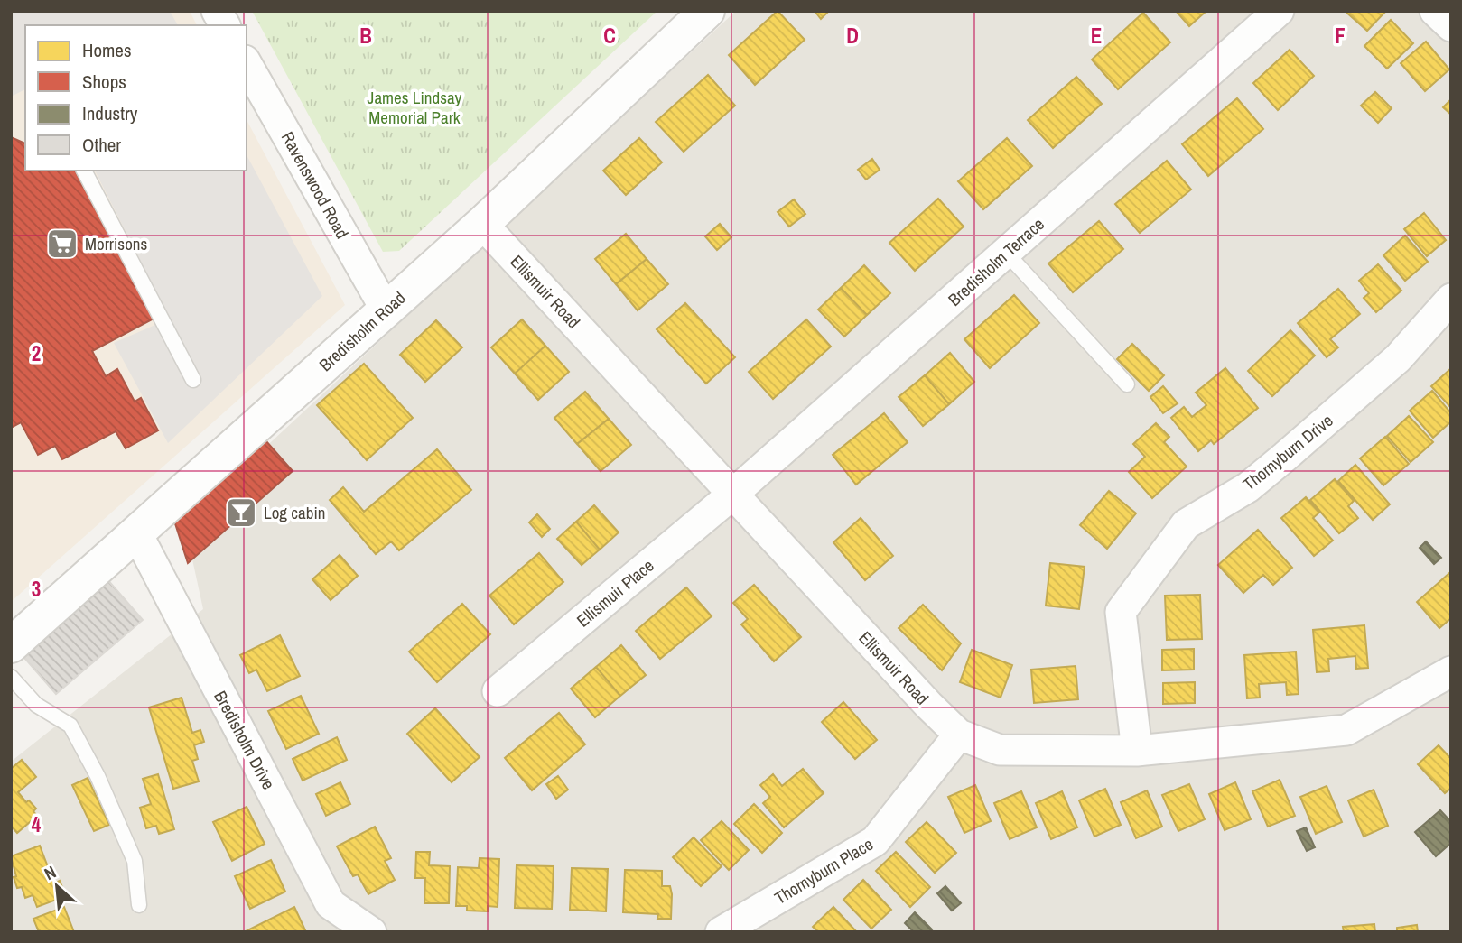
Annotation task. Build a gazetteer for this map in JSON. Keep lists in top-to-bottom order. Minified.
{"streets":{"street":["Ravenswood Road","Bredisholm Terrace","Ellismuir Road","Bredisholm Road","Thornyburn Drive","Ellismuir Place","Bredisholm Drive","Thornyburn Place"]},"crossings":[["Ravenswood Road","Bredisholm Road"],["Bredisholm Terrace","Ellismuir Road"],["Bredisholm Terrace","Ellismuir Place"],["Ellismuir Road","Bredisholm Road"],["Ellismuir Road","Thornyburn Drive"],["Ellismuir Road","Ellismuir Place"],["Ellismuir Road","Thornyburn Place"],["Bredisholm Road","Bredisholm Drive"]],"parks":["James Lindsay Memorial Park"],"places":{"supermarket":["Morrisons"],"bar":["Log cabin"]},"legend":["Homes","Shops","Industry","Other"],"north":"top left","grid":{"columns":["B","C","D","E","F"],"rows":["2","3","4"]}}
